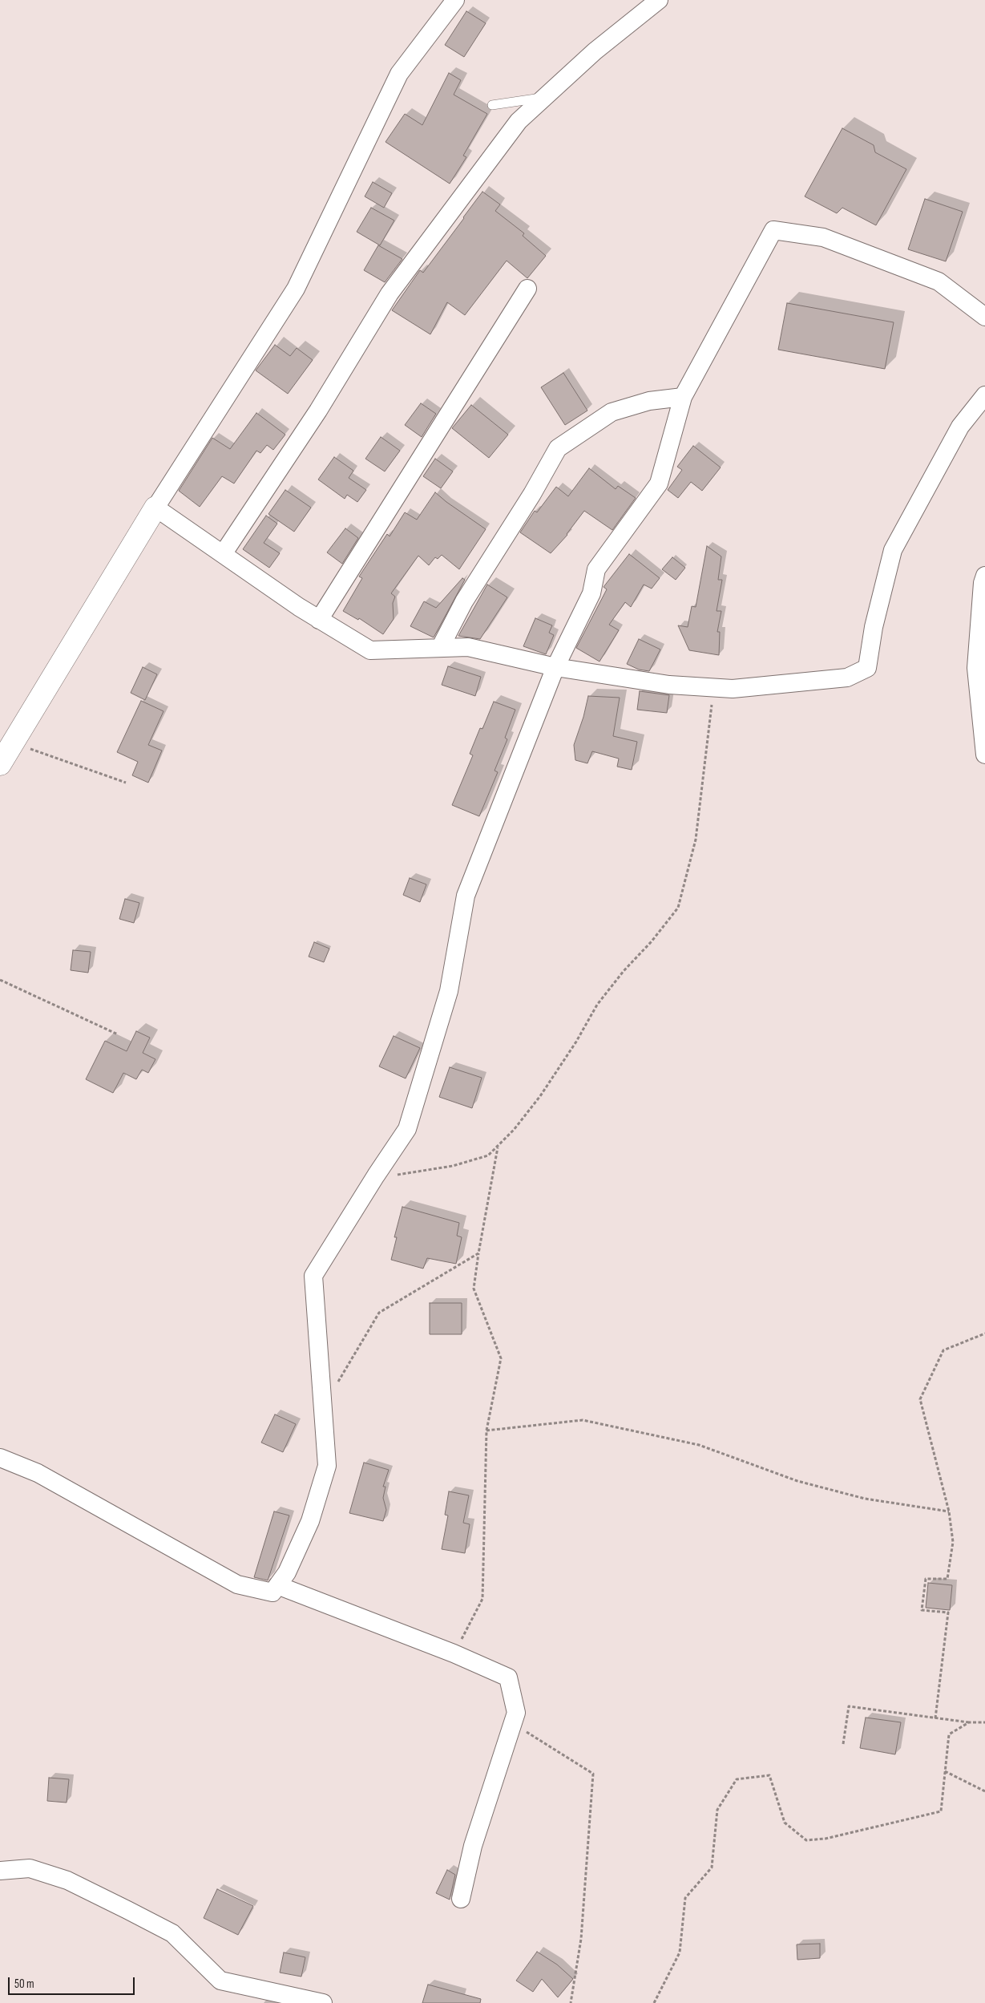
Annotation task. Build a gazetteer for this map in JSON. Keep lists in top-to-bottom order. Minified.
{"scale_bar":"50 m"}
